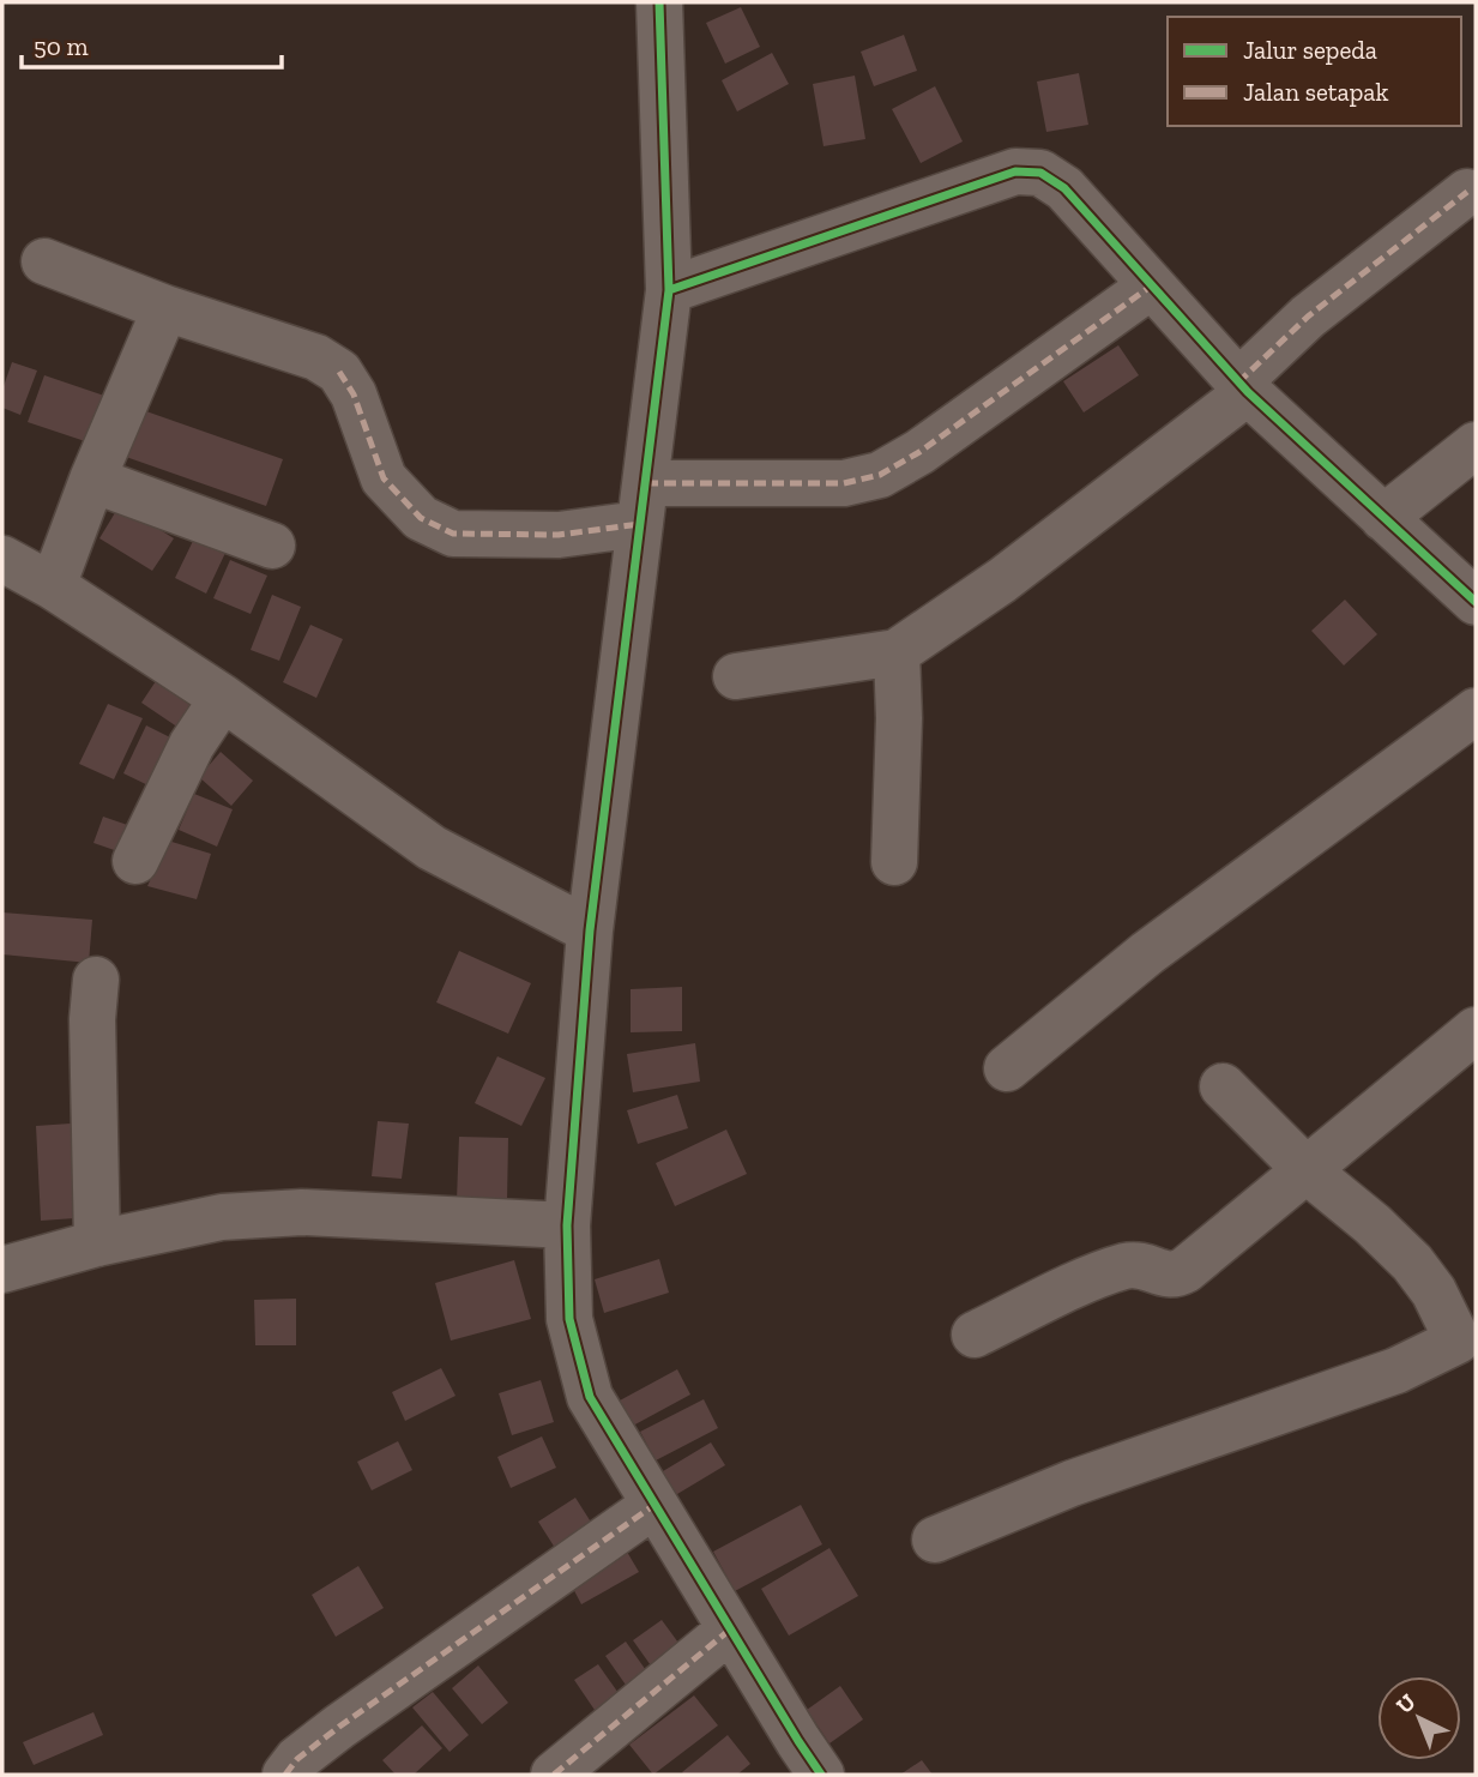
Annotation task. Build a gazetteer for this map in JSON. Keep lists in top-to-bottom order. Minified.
{"legend":["Jalur sepeda","Jalan setapak"],"scale_bar":"50 m","north":"top left"}
